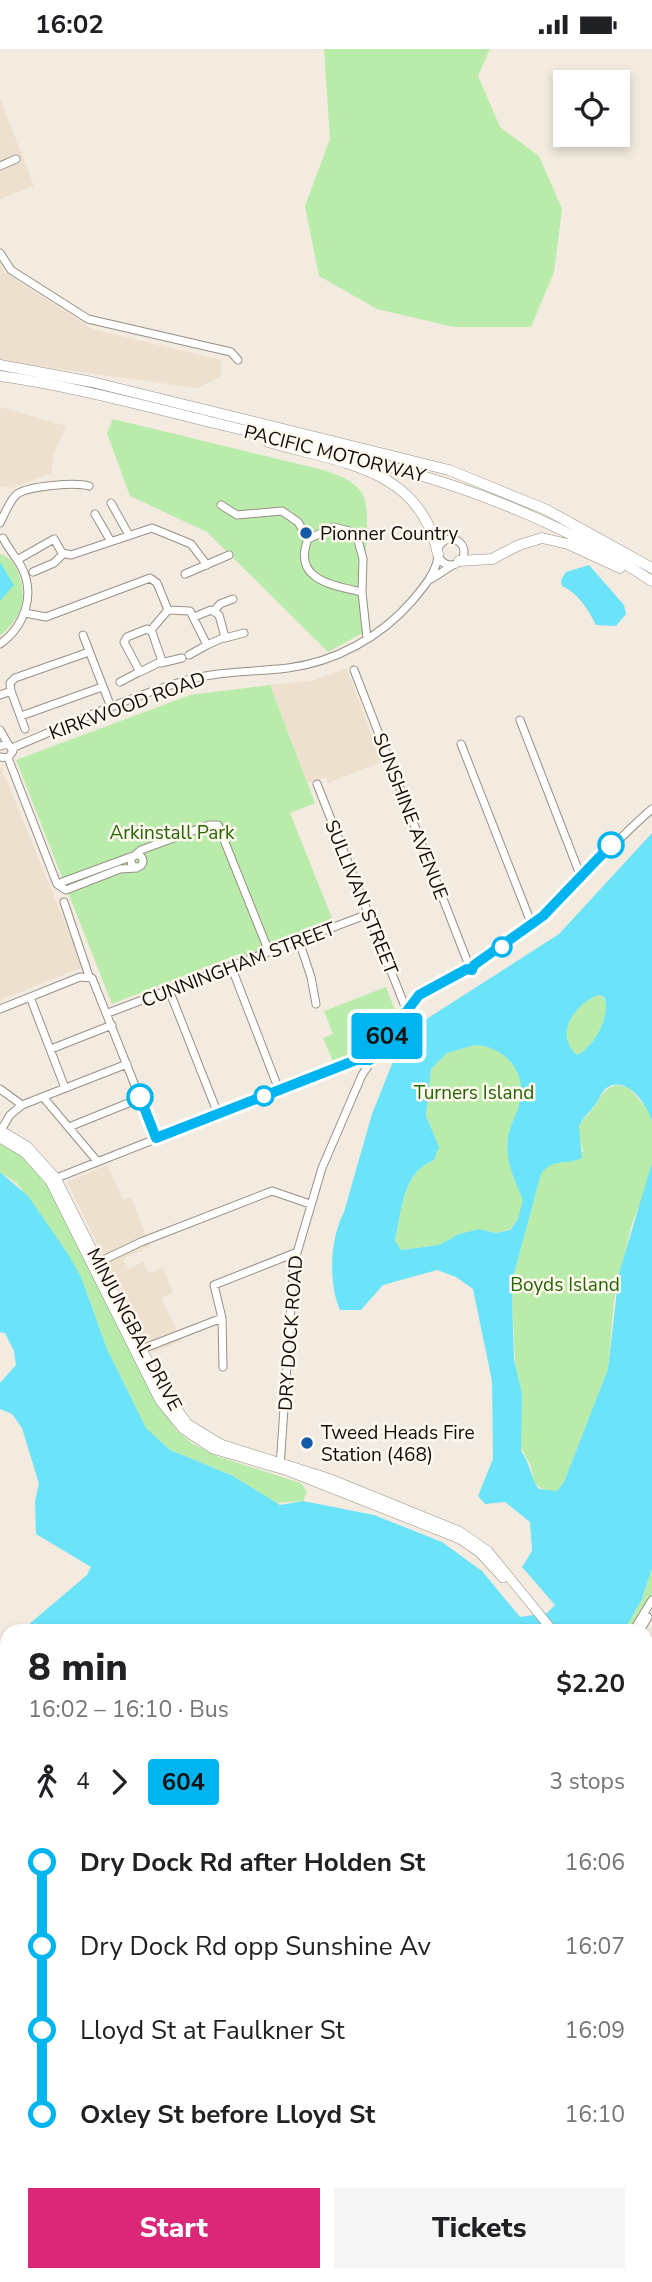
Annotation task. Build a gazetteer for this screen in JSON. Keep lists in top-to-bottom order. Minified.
{"streets":{"highway":["PACIFIC MOTORWAY"],"main road":["MINJUNGBAL DRIVE"],"street":["KIRKWOOD ROAD","SUNSHINE AVENUE","SULLIVAN STREET","CUNNINGHAM STREET","DRY DOCK ROAD"]},"crossings":[["SUNSHINE AVENUE","DRY DOCK ROAD"],["SULLIVAN STREET","CUNNINGHAM STREET"],["SULLIVAN STREET","DRY DOCK ROAD"],["MINJUNGBAL DRIVE","DRY DOCK ROAD"]],"parks":["Arkinstall Park","Turners Island","Boyds Island"],"places":["Pionner Country","Tweed Heads Fire Station (468)"],"lines":["bus line 604"],"page":{"status":"16:02","on_map":"604","heading":["8 min","16:02 – 16:10 · Bus","$2.20"],"legs":["4","604","3 stops"],"list":[{"name":"Dry Dock Rd after Holden St","value":"16:06"},{"name":"Dry Dock Rd opp Sunshine Av","value":"16:07"},{"name":"Lloyd St at Faulkner St","value":"16:09"},{"name":"Oxley St before Lloyd St","value":"16:10"}],"buttons":["Start","Tickets"]}}
